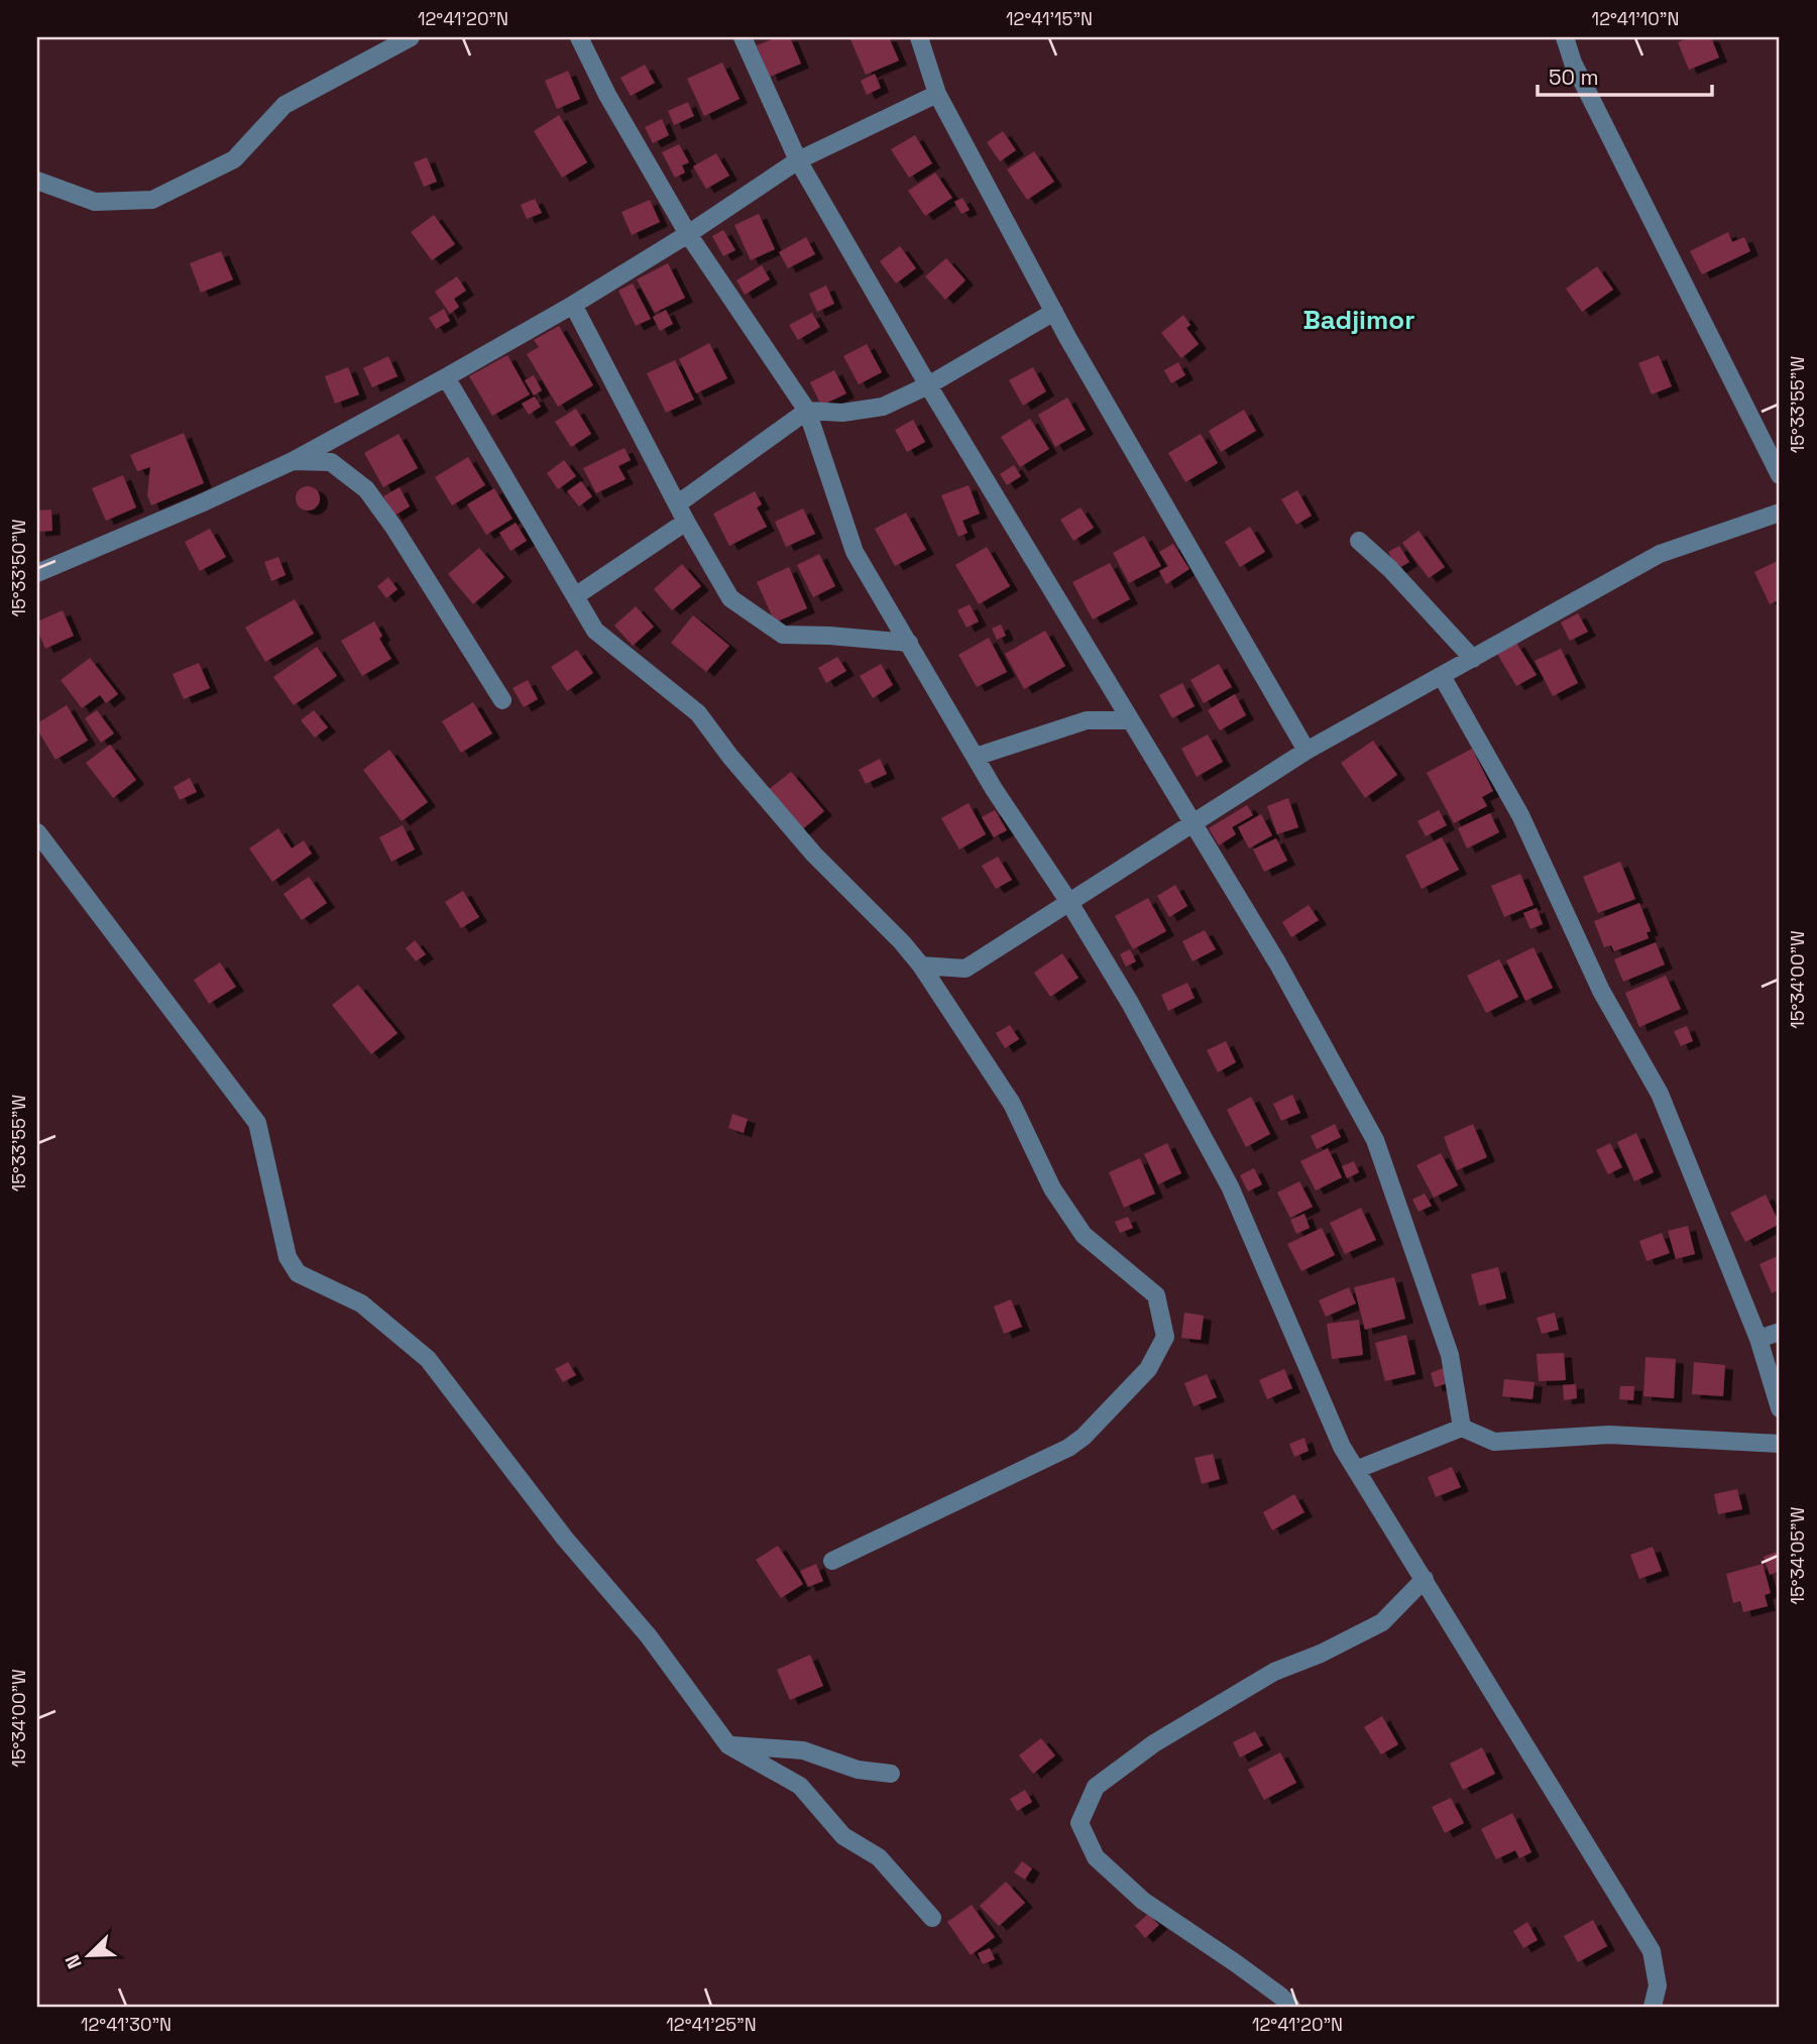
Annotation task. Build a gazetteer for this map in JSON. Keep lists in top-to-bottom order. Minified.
{"districts":["Badjimor"],"scale_bar":"50 m","north":"bottom left","coordinates":["12°41'20\"N","12°41'15\"N","12°41'10\"N","15°33'55\"W","15°33'50\"W","15°34'00\"W","15°34'05\"W","12°41'30\"N","12°41'25\"N"]}
